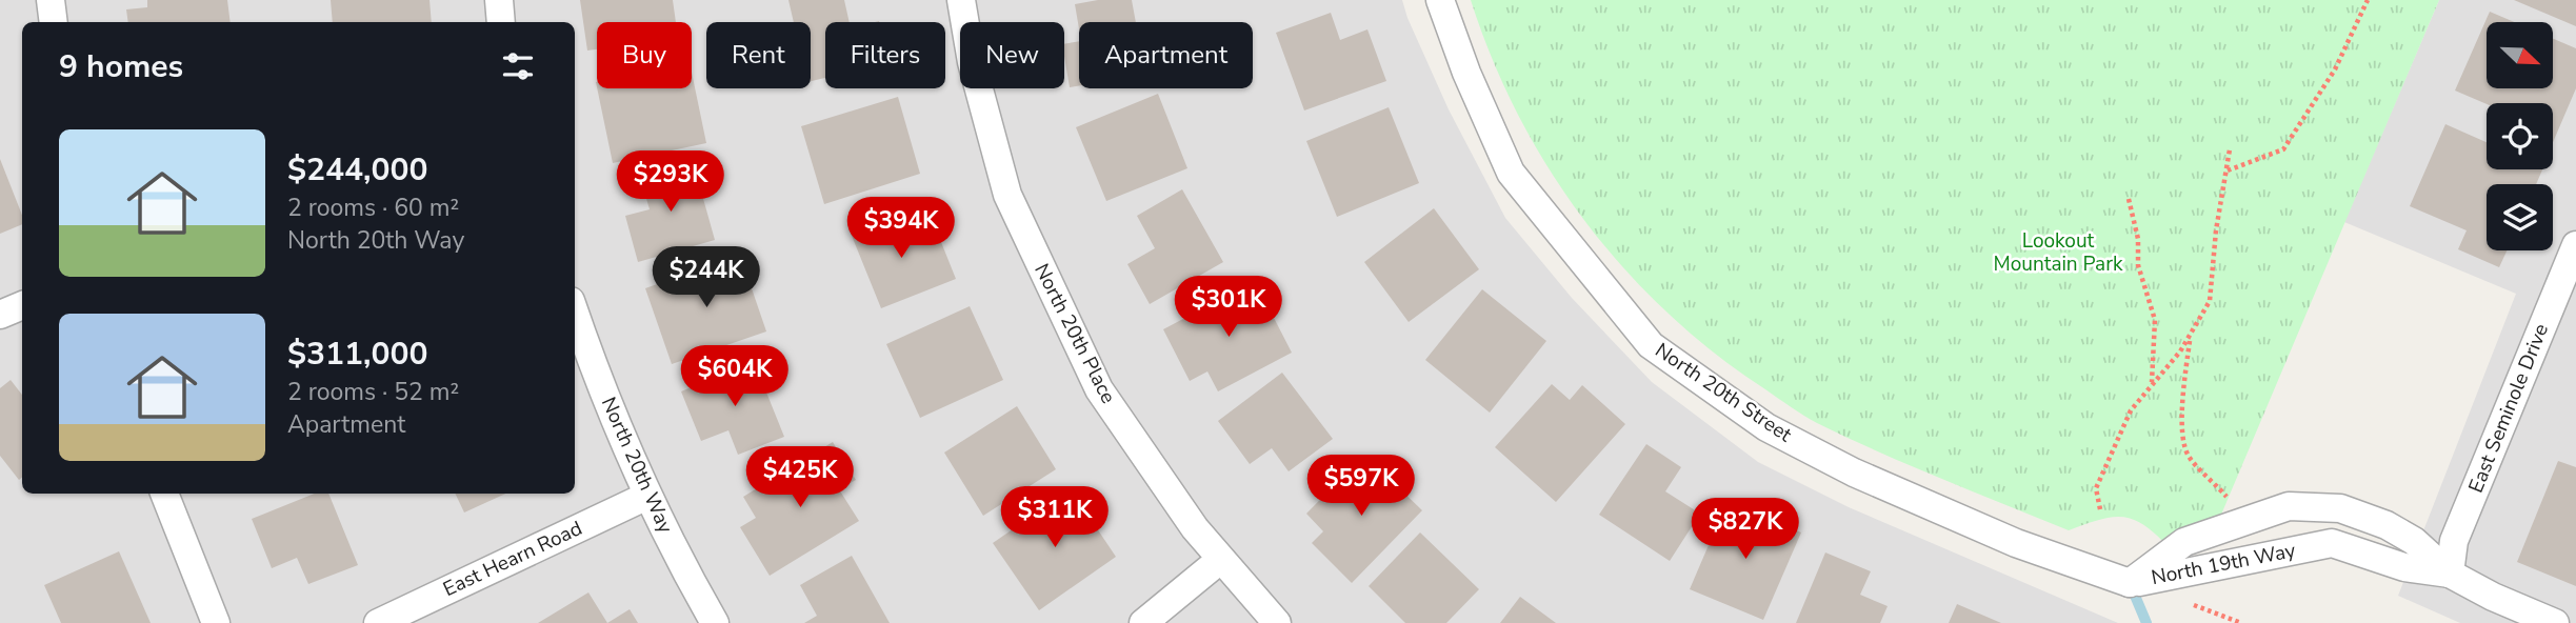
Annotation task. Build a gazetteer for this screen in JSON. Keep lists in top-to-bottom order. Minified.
{"streets":{"street":["North 20th Place","North 20th Street","East Seminole Drive","North 20th Way","East Hearn Road","North 19th Way"]},"crossings":[["North 20th Street","North 19th Way"],["East Seminole Drive","North 19th Way"],["North 20th Way","East Hearn Road"]],"parks":["Lookout Mountain Park"],"north":"bottom right","page":{"chip":["Buy","Rent","Filters","New","Apartment"],"heading":"9 homes","list":[{"name":"$244,000","note":"2 rooms · 60 m² · North 20th Way"},{"name":"$311,000","note":"2 rooms · 52 m² · Apartment"}],"price":["$293K","$394K","$244K","$301K","$604K","$425K","$597K","$311K","$827K"]}}
